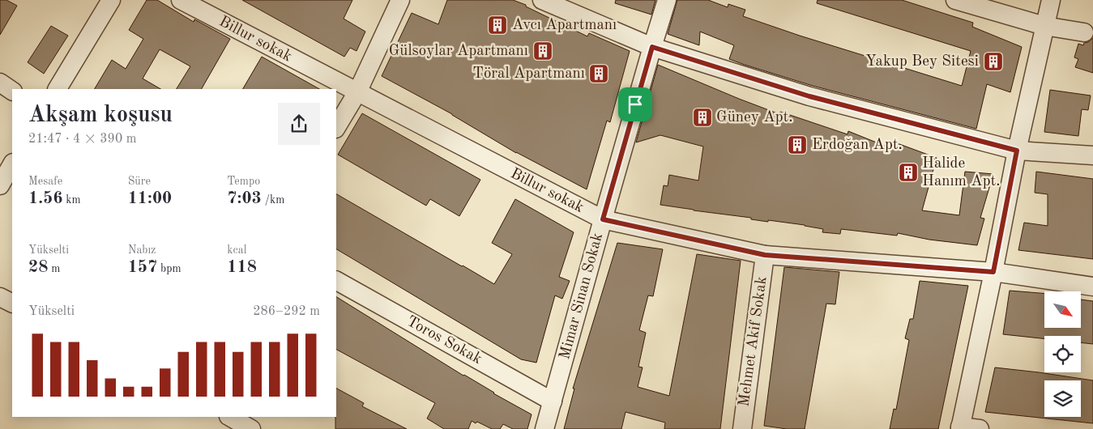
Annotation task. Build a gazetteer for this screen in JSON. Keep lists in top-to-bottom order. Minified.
{"streets":{"street":["Billur sokak","Mimar Sinan Sokak","Toros Sokak","Mehmet Akif Sokak"]},"crossings":[["Billur sokak","Mimar Sinan Sokak"],["Billur sokak","Mehmet Akif Sokak"],["Mimar Sinan Sokak","Toros Sokak"]],"places":{"building":["Avcı Apartmanı","Gülsoylar Apartmanı","Yakup Bey Sitesi","Töral Apartmanı","Güney Apt.","Erdoğan Apt.","Halide Hanım Apt."]},"north":"bottom right","page":{"heading":["Akşam koşusu","21:47 · 4 × 390 m"],"stats":[["Mesafe","1.56 km"],["Süre","11:00"],["Tempo","7:03 /km"],["Yükselti","28 m"],["Nabız","157 bpm"],["kcal","118"]],"chart":["Yükselti","286–292 m"]}}
